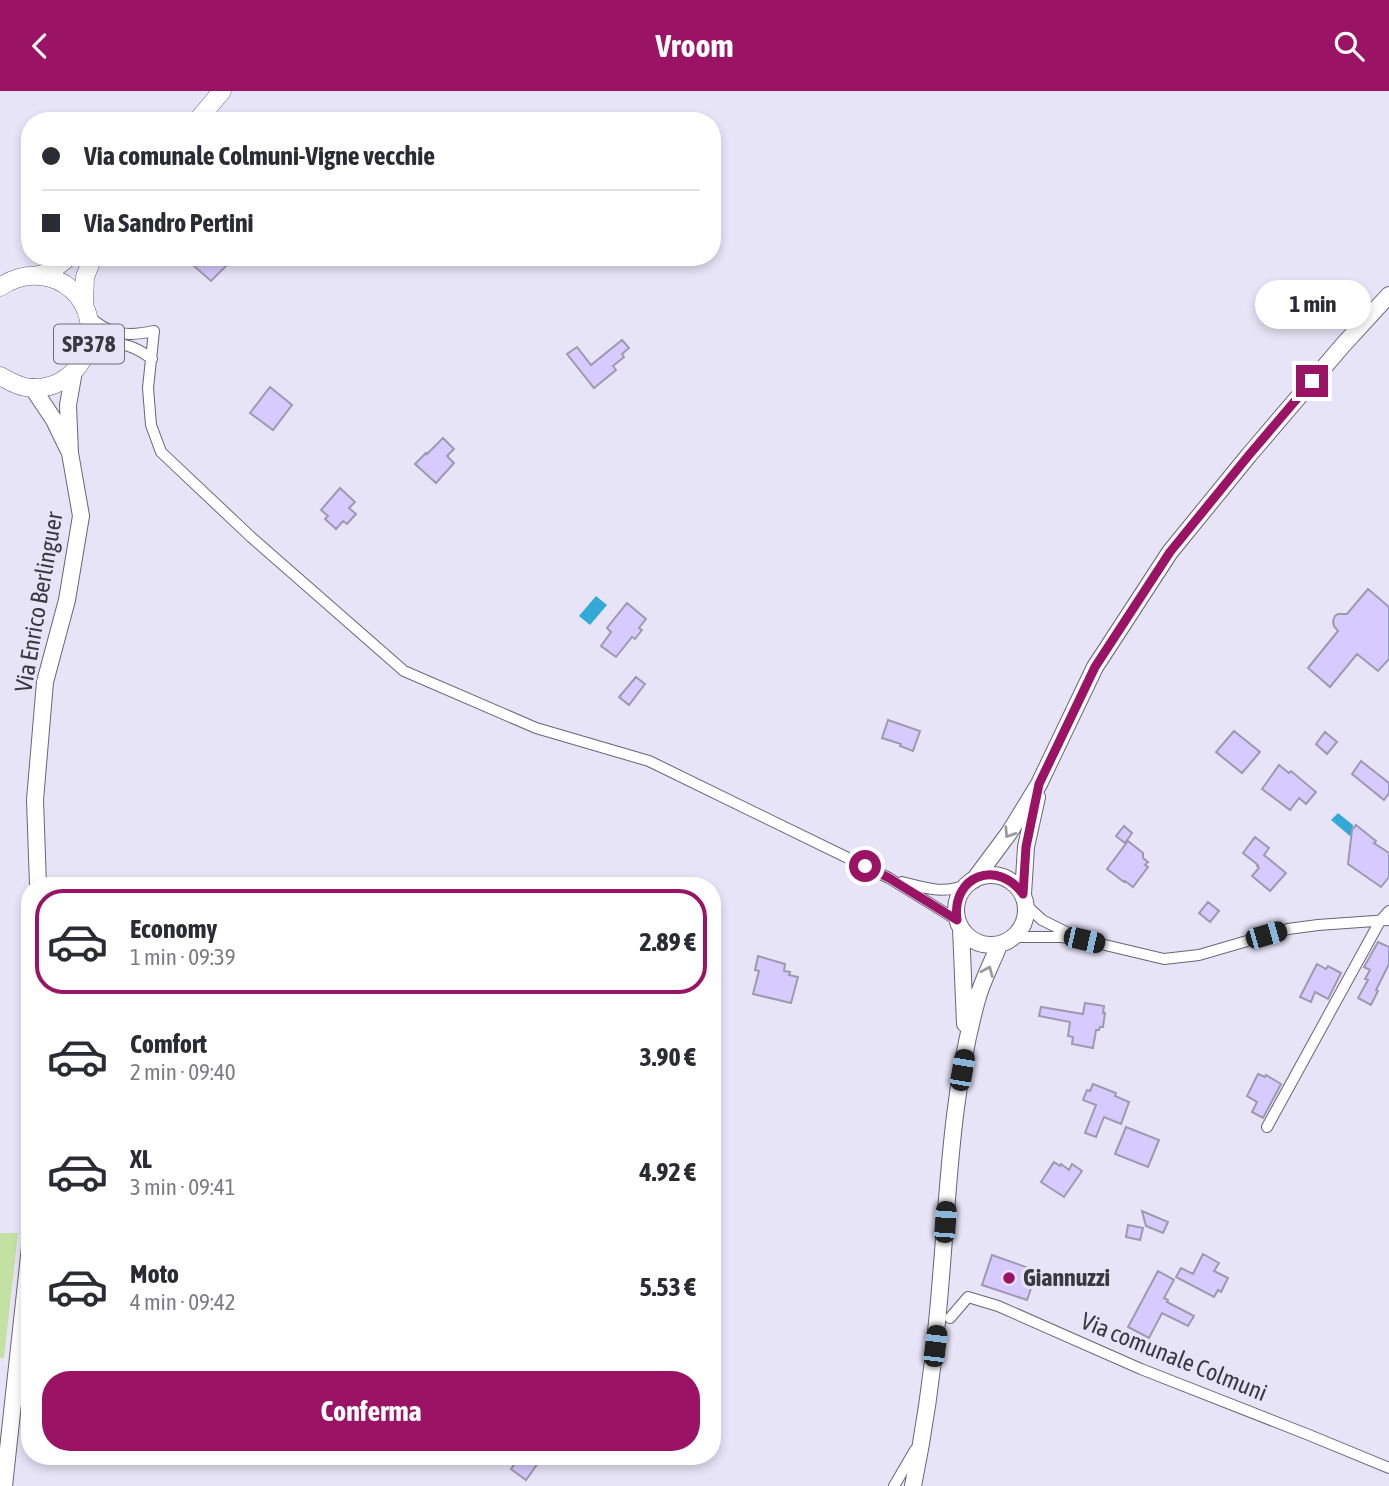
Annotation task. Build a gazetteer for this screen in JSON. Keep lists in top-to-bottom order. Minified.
{"streets":{"main road":["SP378"],"street":["Via Enrico Berlinguer","Via comunale Colmuni"]},"crossings":[["SP378","Via Enrico Berlinguer"]],"places":["Giannuzzi"],"page":{"header":"Vroom","banner":["Via comunale Colmuni-Vigne vecchie","Via Sandro Pertini"],"bubble":"1 min","list":[{"name":"Economy","note":"1 min · 09:39","value":"2.89 €"},{"name":"Comfort","note":"2 min · 09:40","value":"3.90 €"},{"name":"XL","note":"3 min · 09:41","value":"4.92 €"},{"name":"Moto","note":"4 min · 09:42","value":"5.53 €"}],"buttons":"Conferma"}}
